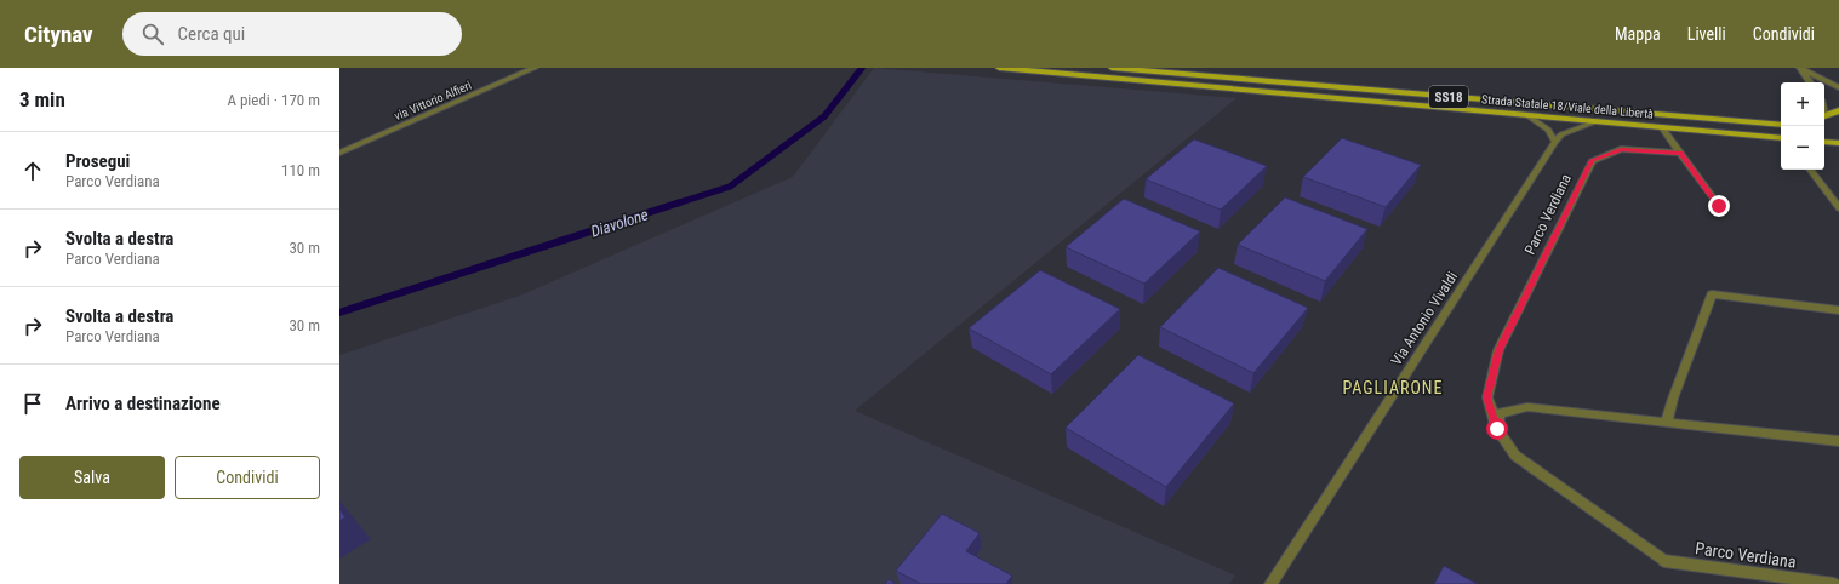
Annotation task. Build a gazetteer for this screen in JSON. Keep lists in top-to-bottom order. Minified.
{"streets":{"main road":["SS18","Strada Statale 18/Viale della Libertà"],"street":["via Vittorio Alfieri","Parco Verdiana","Via Antonio Vivaldi"]},"crossings":[["Strada Statale 18/Viale della Libertà","Via Antonio Vivaldi"]],"districts":["PAGLIARONE"],"water":["Diavolone"],"page":{"header":"Citynav","search":"Cerca qui","nav":["Mappa","Livelli","Condividi"],"heading":["3 min","A piedi · 170 m"],"map_buttons":["+","−"],"list":[["Prosegui","Parco Verdiana","110 m"],["Svolta a destra","Parco Verdiana","30 m"],["Svolta a destra","Parco Verdiana","30 m"],"Arrivo a destinazione"],"buttons":["Salva","Condividi"]}}
